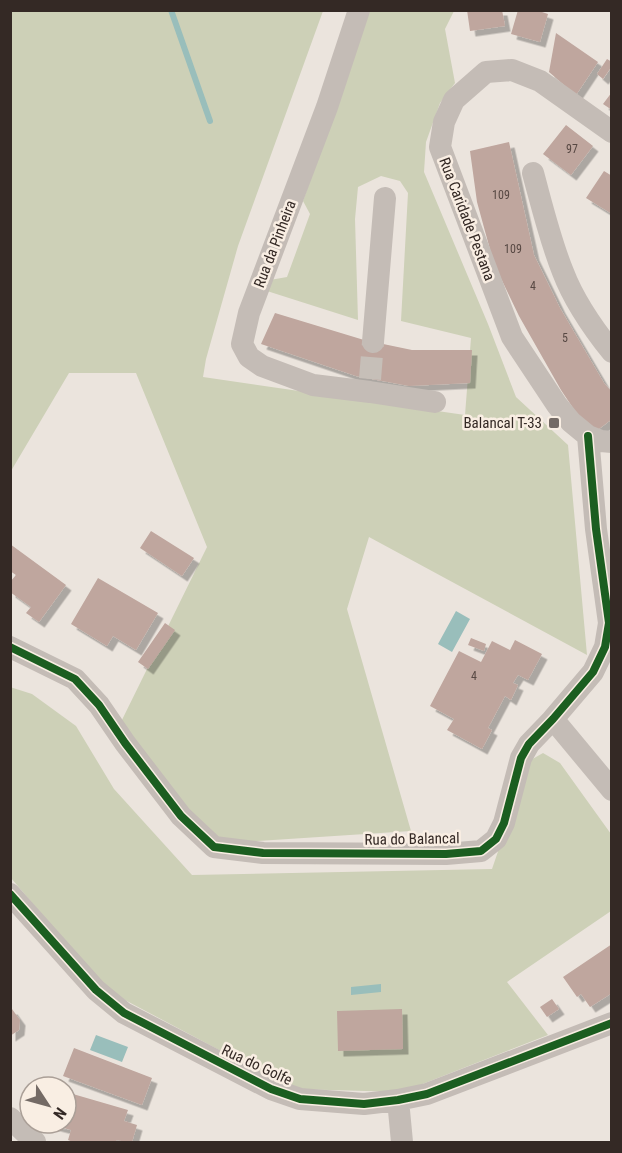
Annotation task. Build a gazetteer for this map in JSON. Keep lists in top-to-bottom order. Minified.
{"streets":{"street":["Rua Caridade Pestana","Rua da Pinheira","Rua do Balancal","Rua do Golfe"]},"crossings":[["Rua Caridade Pestana","Rua do Balancal"]],"places":{"transit":["Balancal T-33"]},"house_numbers":["97","109","109","4","5","4"],"north":"bottom right"}
